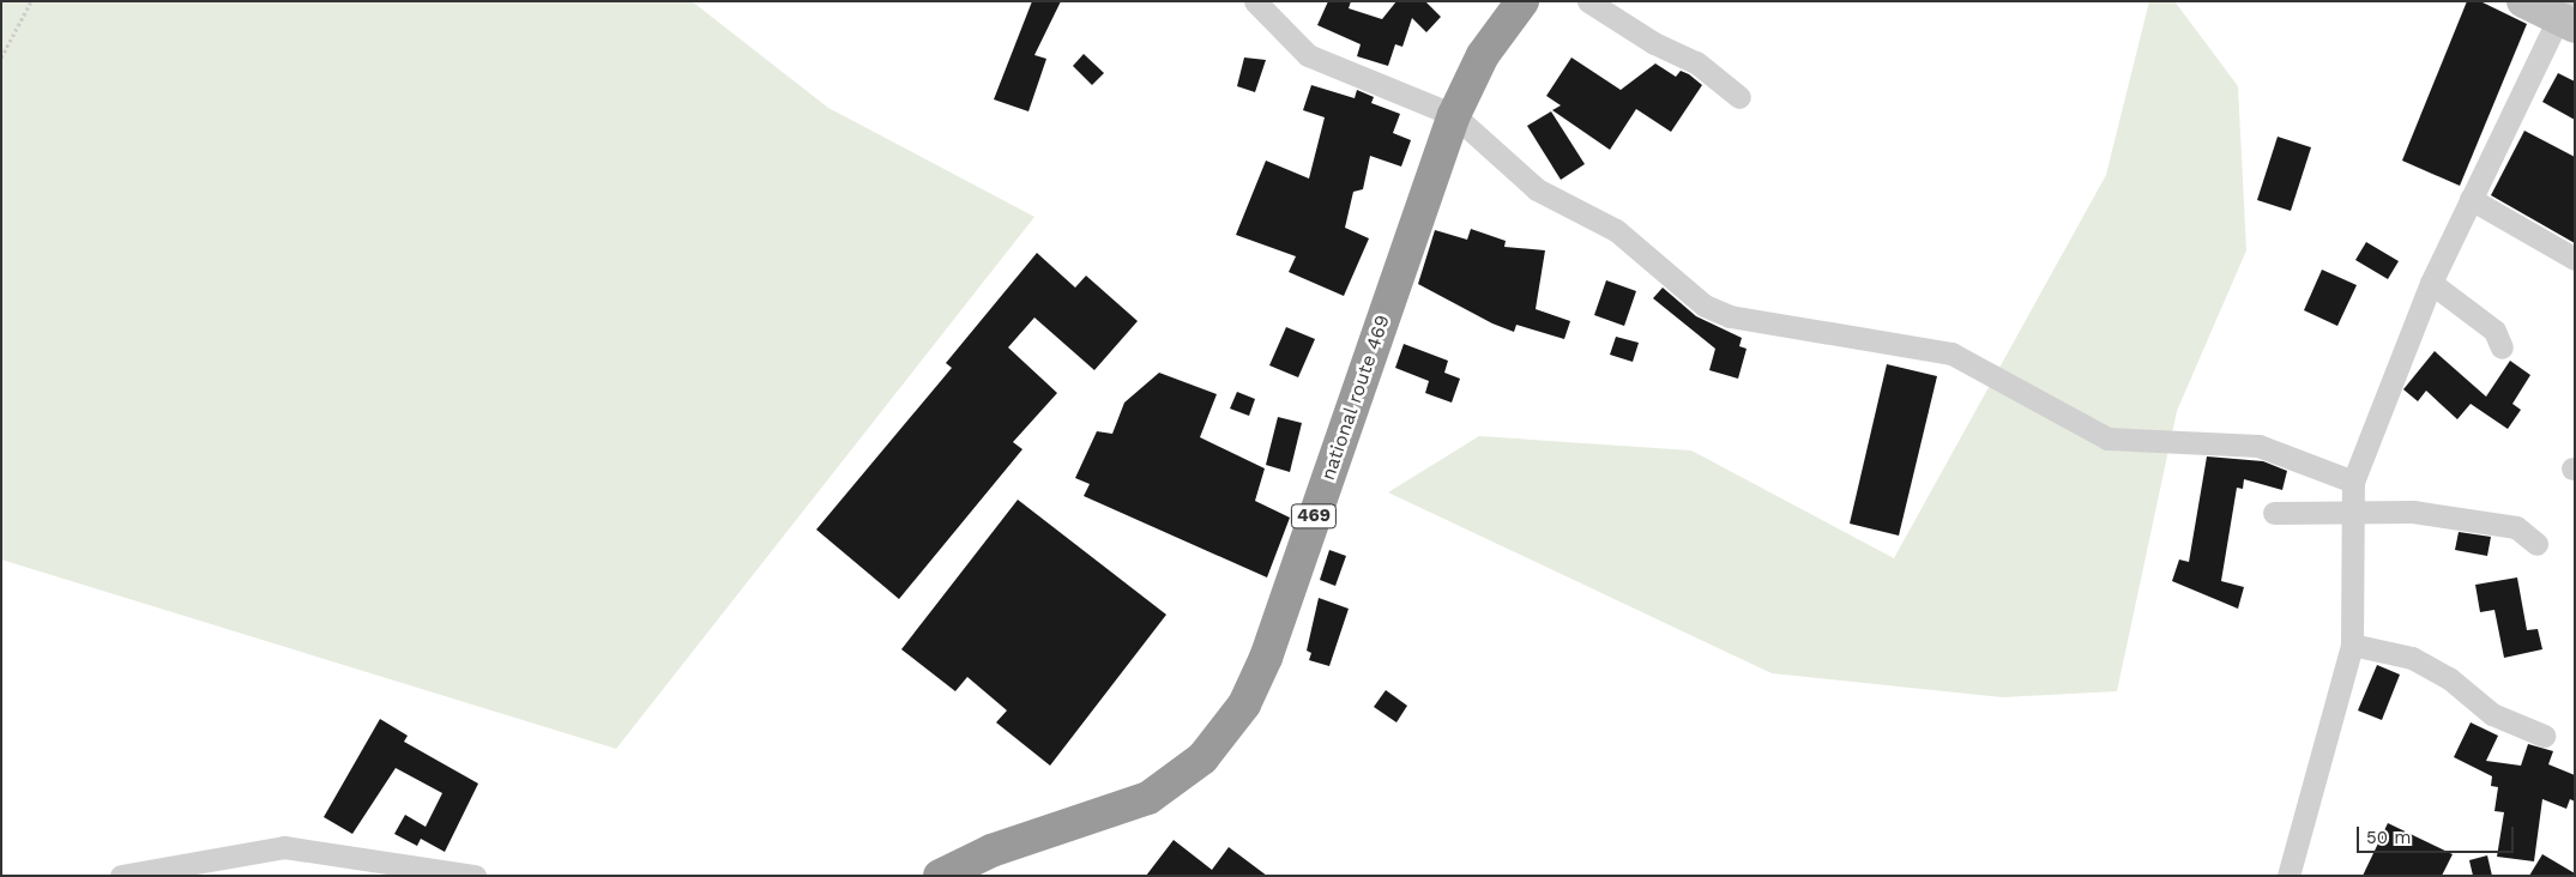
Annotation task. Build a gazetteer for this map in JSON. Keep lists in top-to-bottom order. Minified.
{"streets":{"highway":["national route 469","469"]},"scale_bar":"50 m"}
